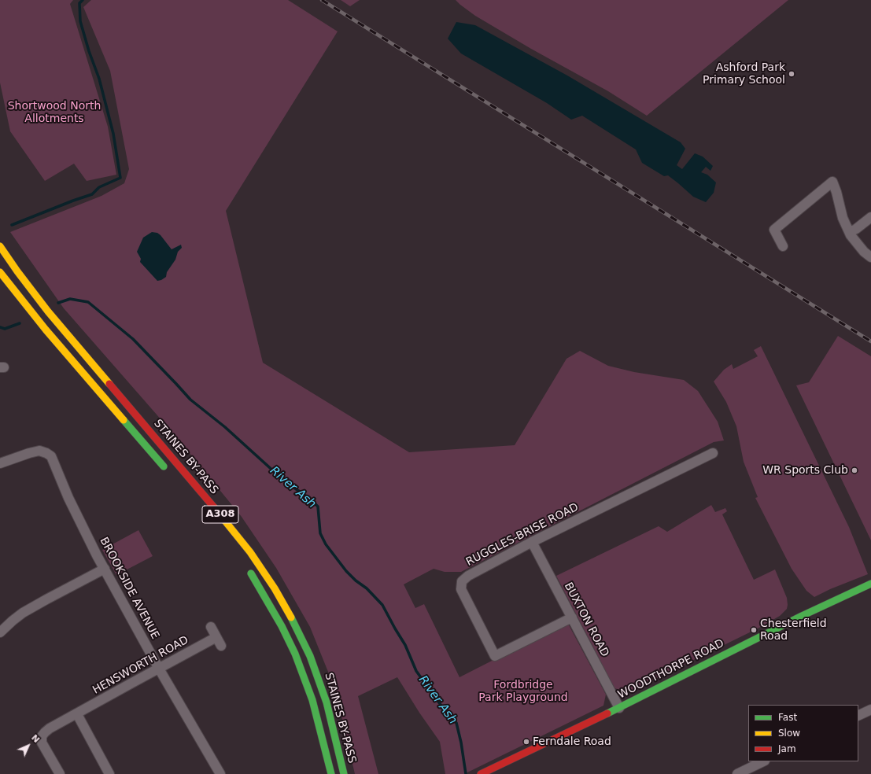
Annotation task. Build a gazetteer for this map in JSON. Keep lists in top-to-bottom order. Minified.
{"streets":{"main road":["STAINES BY-PASS","A308","WOODTHORPE ROAD"],"street":["RUGGLES-BRISE ROAD","BROOKSIDE AVENUE","BUXTON ROAD","HENSWORTH ROAD"]},"crossings":[["RUGGLES-BRISE ROAD","BUXTON ROAD"],["BROOKSIDE AVENUE","HENSWORTH ROAD"],["BUXTON ROAD","WOODTHORPE ROAD"]],"water":["River Ash"],"parks":["Shortwood North Allotments","Fordbridge Park Playground"],"places":["Ashford Park Primary School","WR Sports Club","Chesterfield Road","Ferndale Road"],"legend":["Fast","Slow","Jam"],"north":"top right"}
